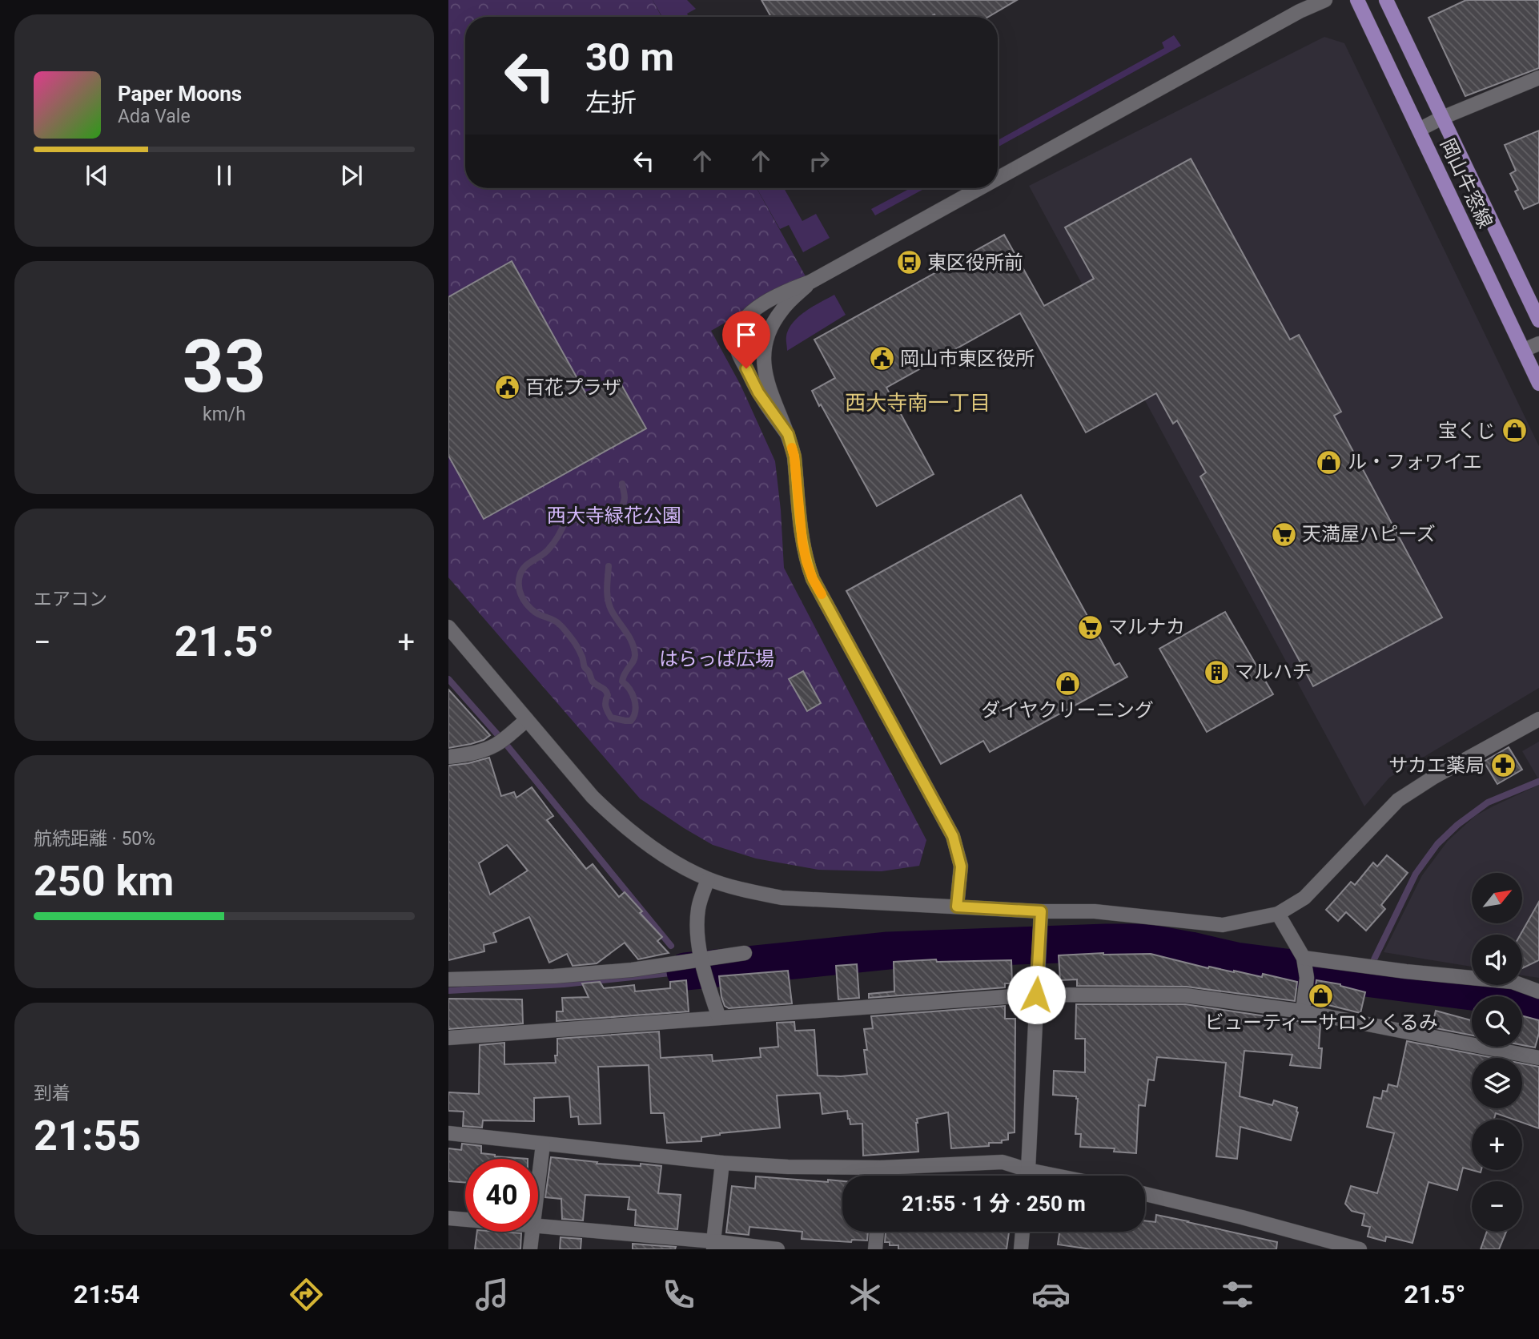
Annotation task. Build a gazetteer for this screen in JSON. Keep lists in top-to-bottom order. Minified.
{"streets":{"main road":["岡山牛窓線"]},"districts":["西大寺南一丁目"],"parks":["西大寺緑花公園","はらっぱ広場"],"places":{"bus stop":["東区役所前"],"public building":["岡山市東区役所","百花プラザ"],"shop":["宝くじ","ル・フォワイエ","ダイヤクリーニング","ビューティーサロン くるみ"],"supermarket":["天満屋ハピーズ","マルナカ"],"building":["マルハチ"],"pharmacy":["サカエ薬局"]},"north":"top right","page":{"turn":["30 m","左折"],"song":["Paper Moons","Ada Vale"],"tile":[["33","km/h"],"エアコン",["航続距離 · 50%","250 km"],["到着","21:55"]],"heat":["−","21.5°","+"],"map_buttons":["+","−"],"limit":"40","trip":"21:55 · 1 分 · 250 m","tabs":["21:54","21.5°"]}}
